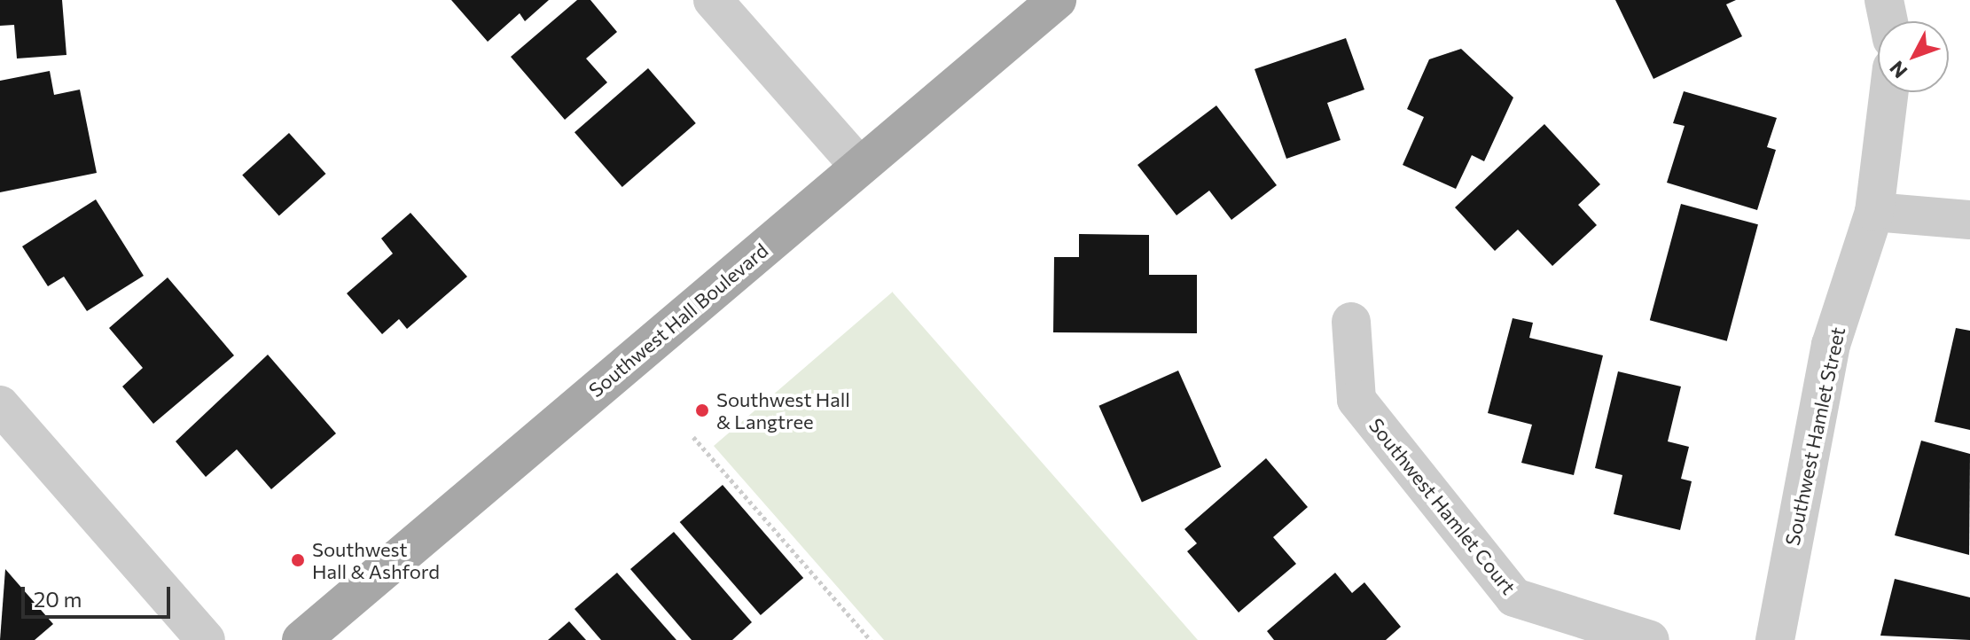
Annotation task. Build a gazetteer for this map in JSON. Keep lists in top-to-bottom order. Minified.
{"streets":{"main road":["Southwest Hall Boulevard"],"street":["Southwest Hamlet Street","Southwest Hamlet Court"]},"places":["Southwest Hall & Langtree","Southwest Hall & Ashford"],"scale_bar":"20 m","north":"bottom left"}
